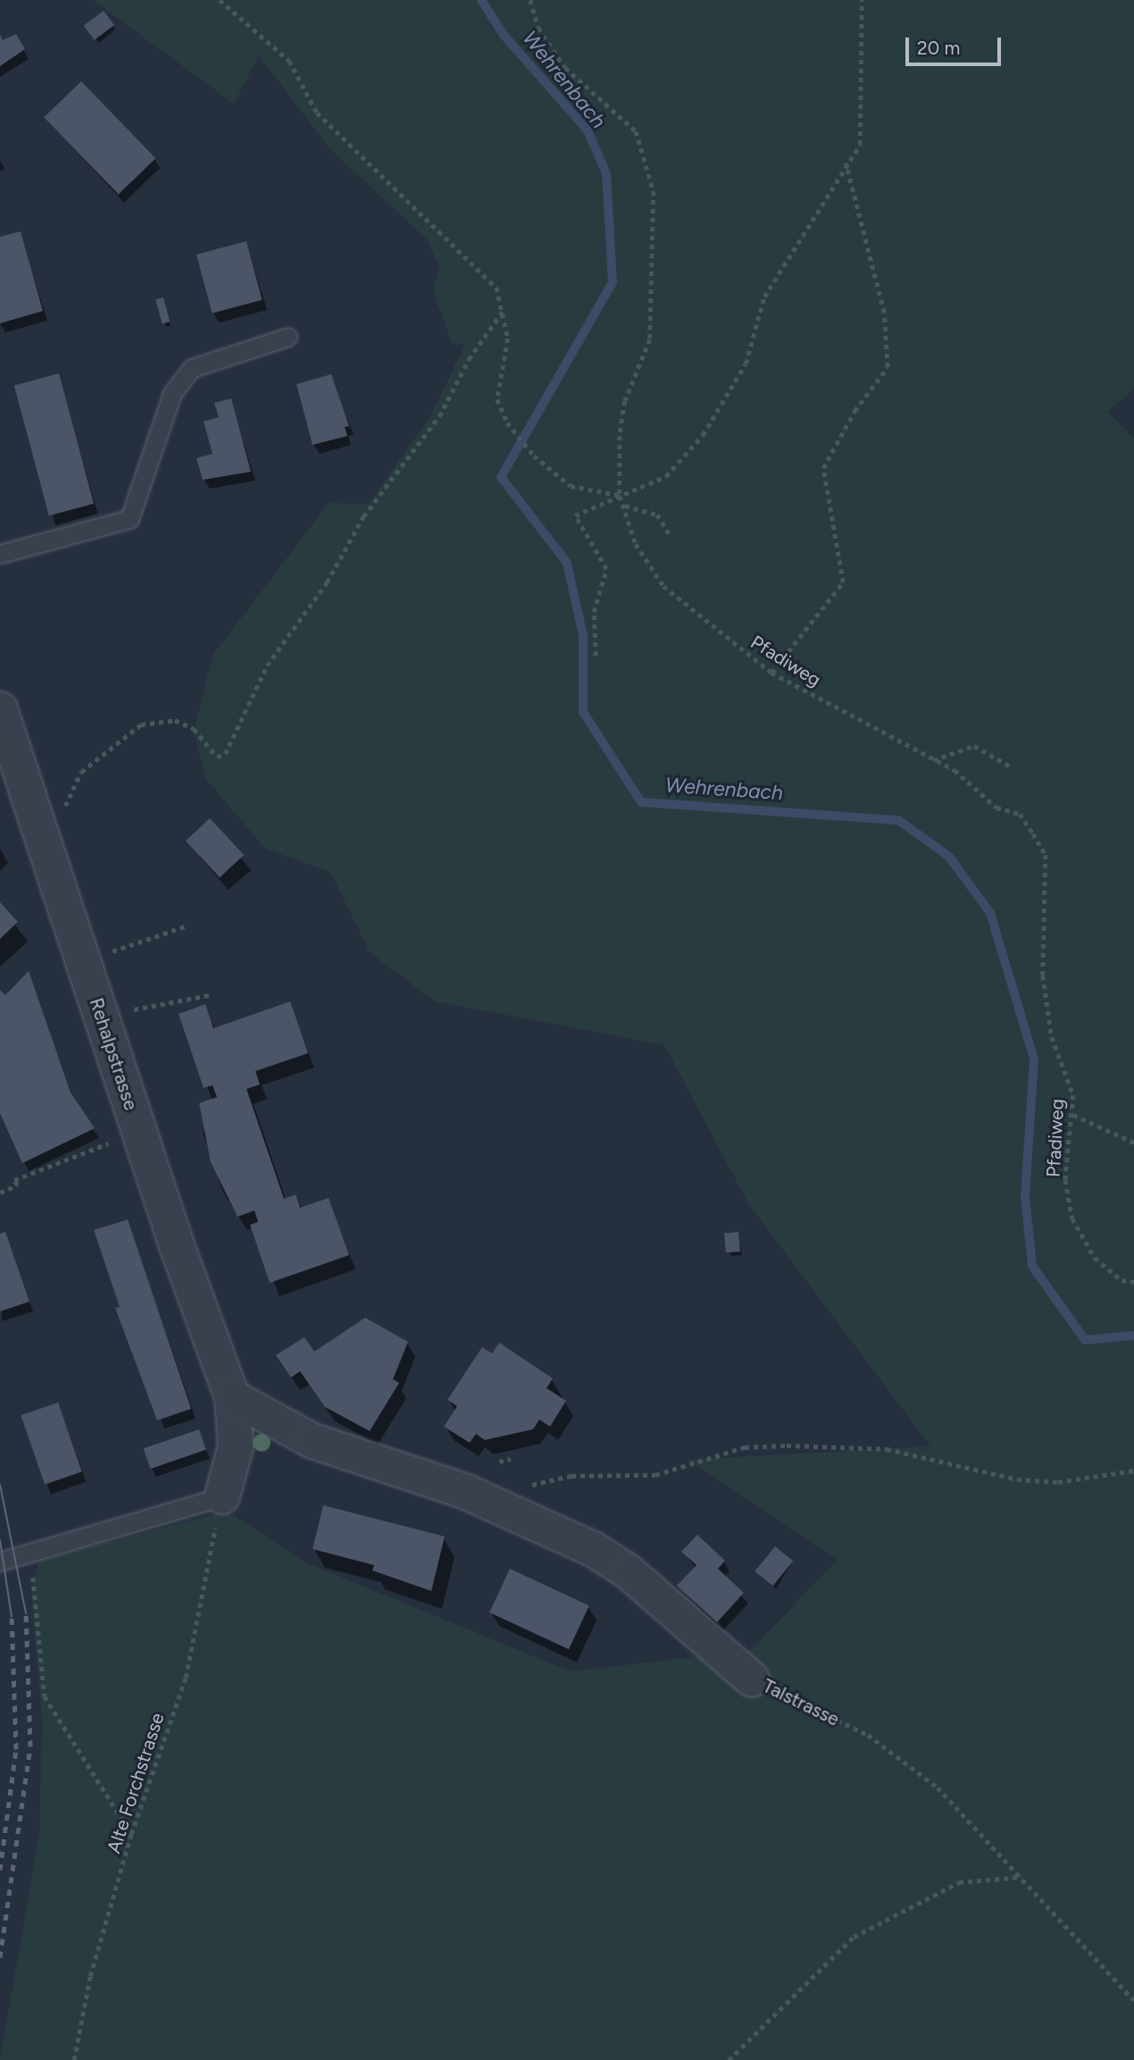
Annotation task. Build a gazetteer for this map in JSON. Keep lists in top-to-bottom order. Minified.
{"streets":{"street":["Rehalpstrasse","Talstrasse"],"path":["Pfadiweg","Alte Forchstrasse"]},"crossings":[["Rehalpstrasse","Talstrasse"],["Rehalpstrasse","Alte Forchstrasse"]],"water":["Wehrenbach"],"scale_bar":"20 m"}
